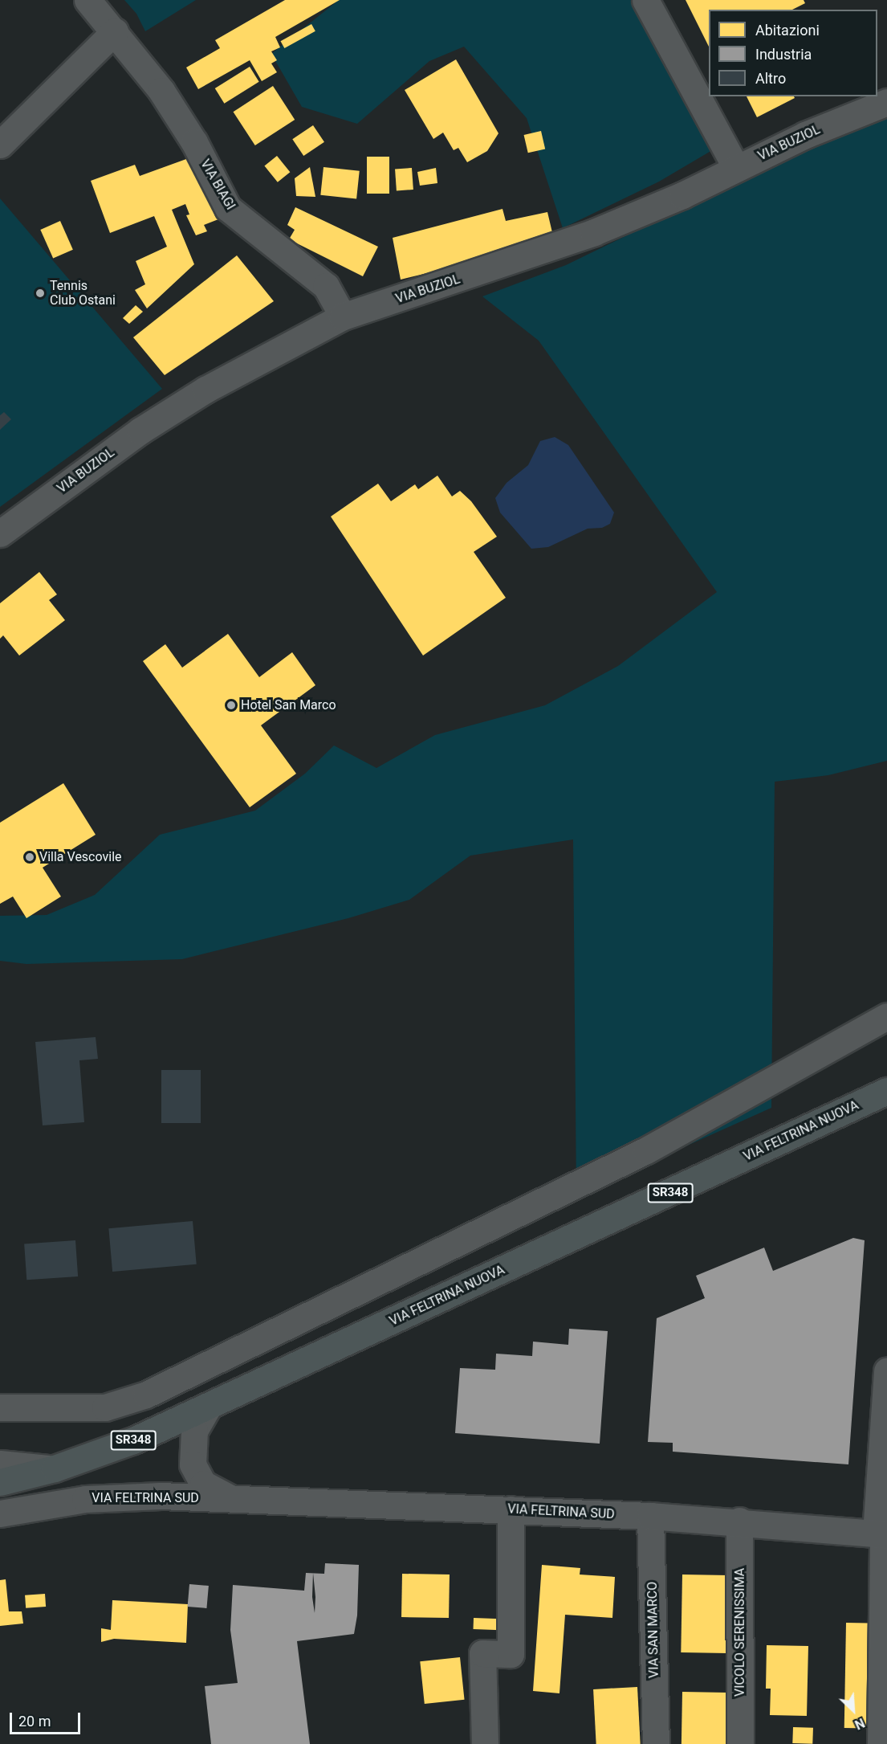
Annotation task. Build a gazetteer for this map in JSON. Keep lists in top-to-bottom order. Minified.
{"streets":{"main road":["VIA FELTRINA NUOVA","SR348"],"street":["VIA BUZIOL","VIA BIAGI","VIA FELTRINA SUD","VIA SAN MARCO","VICOLO SERENISSIMA"]},"crossings":[["VIA BUZIOL","VIA BIAGI"],["VIA FELTRINA NUOVA","VIA FELTRINA SUD"],["VIA FELTRINA SUD","VIA SAN MARCO"],["VIA FELTRINA SUD","VICOLO SERENISSIMA"]],"places":["Tennis Club Ostani","Hotel San Marco","Villa Vescovile"],"legend":["Abitazioni","Industria","Altro"],"scale_bar":"20 m","north":"bottom right"}
